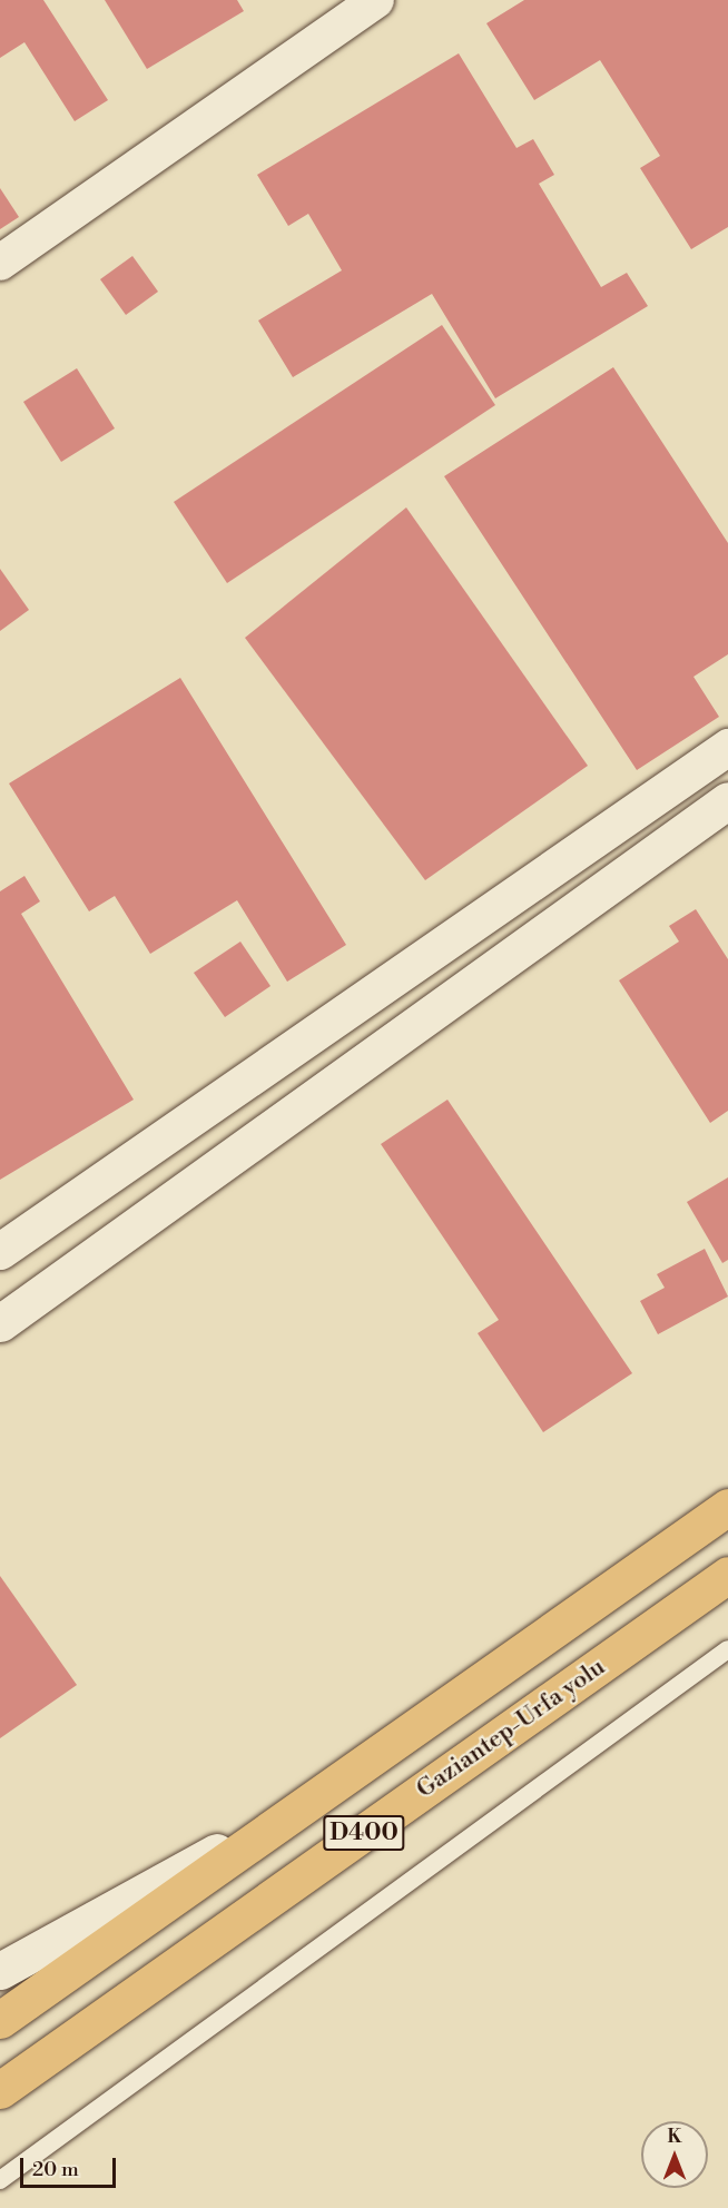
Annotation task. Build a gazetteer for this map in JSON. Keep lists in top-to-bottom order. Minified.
{"streets":{"highway":["Gaziantep-Urfa yolu","D400"]},"scale_bar":"20 m","north":"top"}
